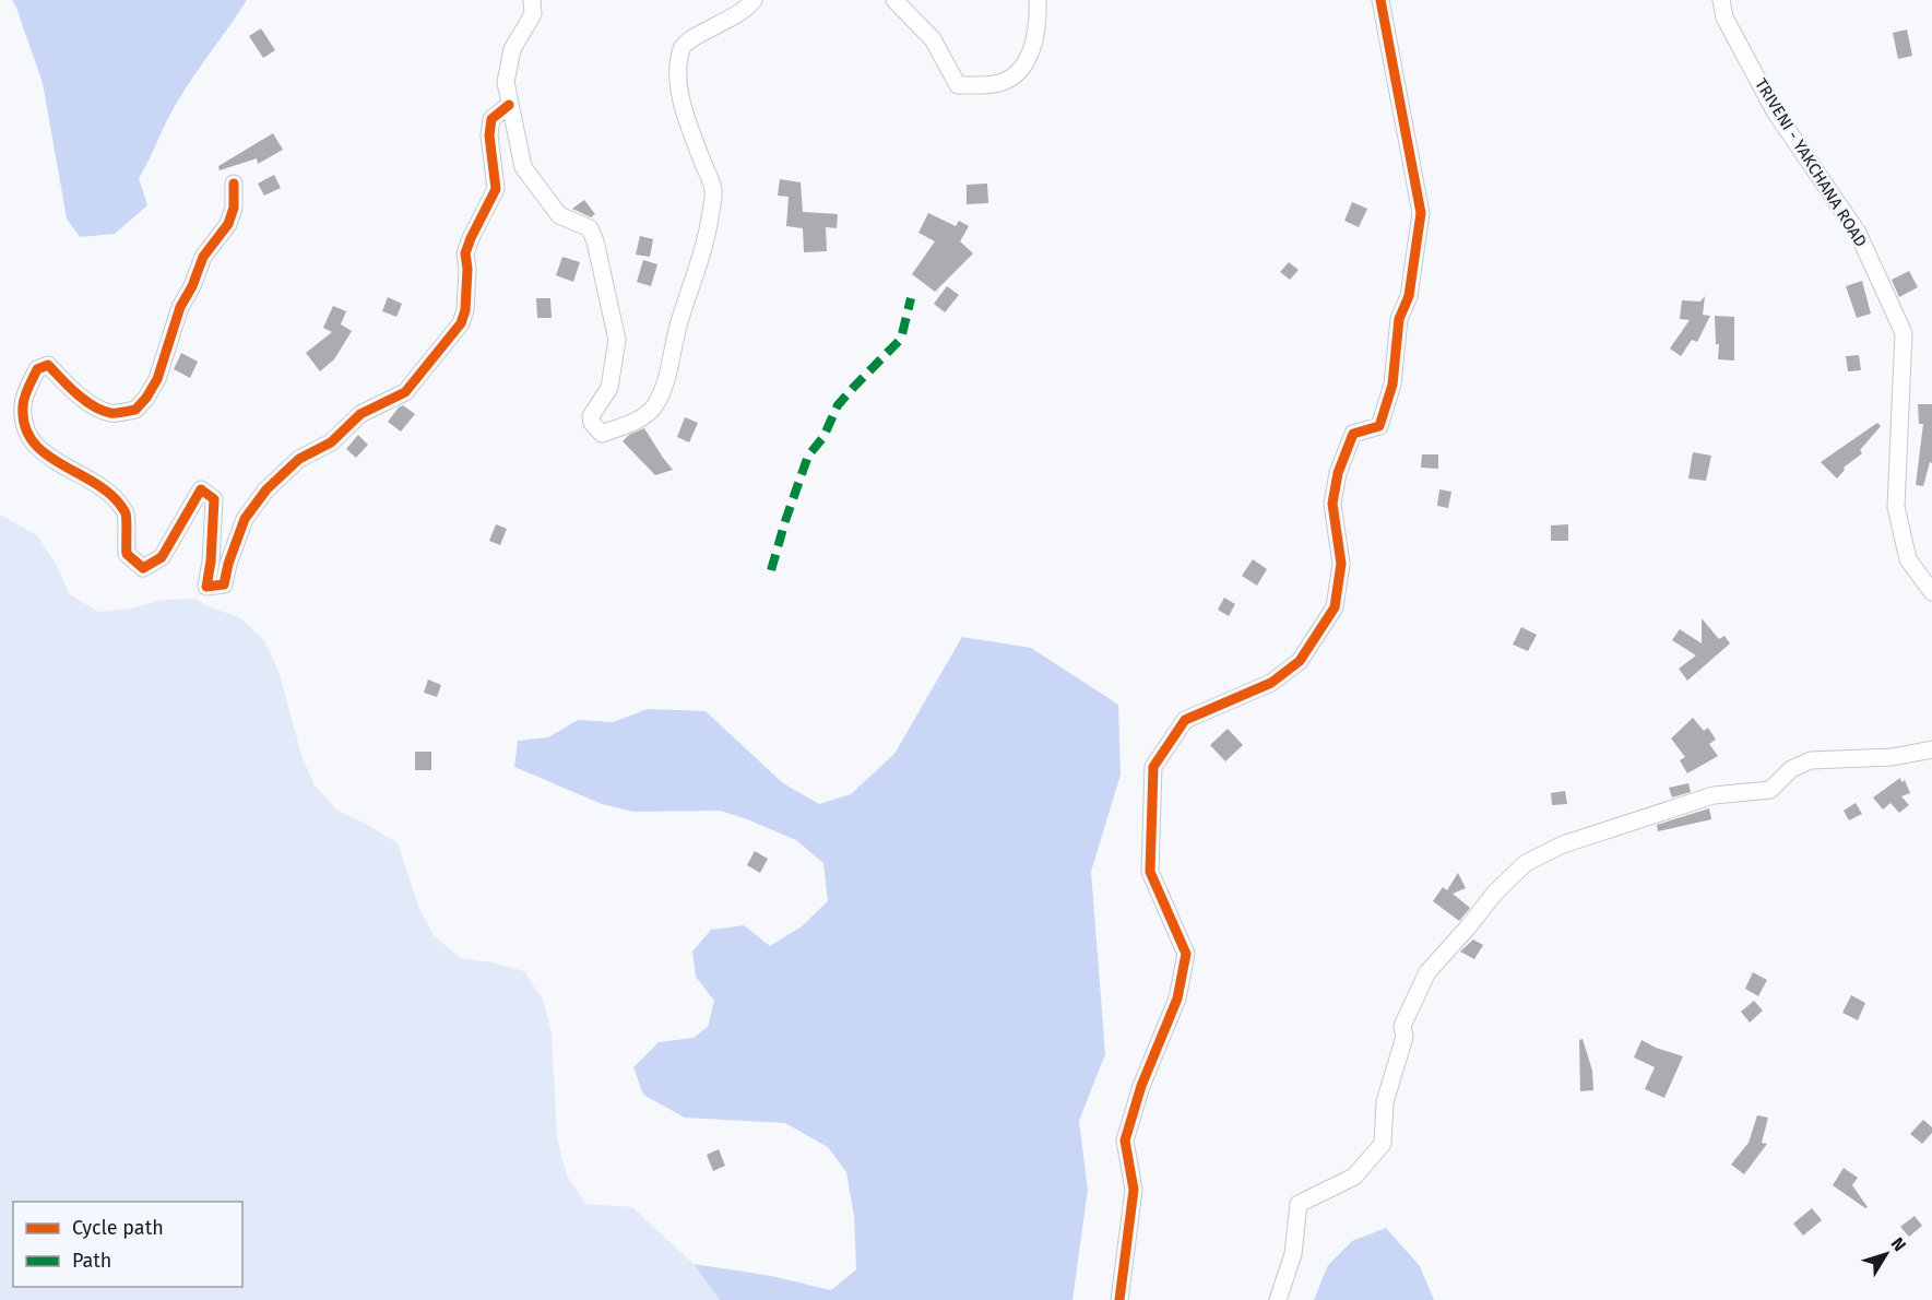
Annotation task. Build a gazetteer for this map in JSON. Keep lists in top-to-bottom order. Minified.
{"streets":{"street":["TRIVENI - YAKCHANA ROAD"]},"legend":["Cycle path","Path"],"north":"top right"}
